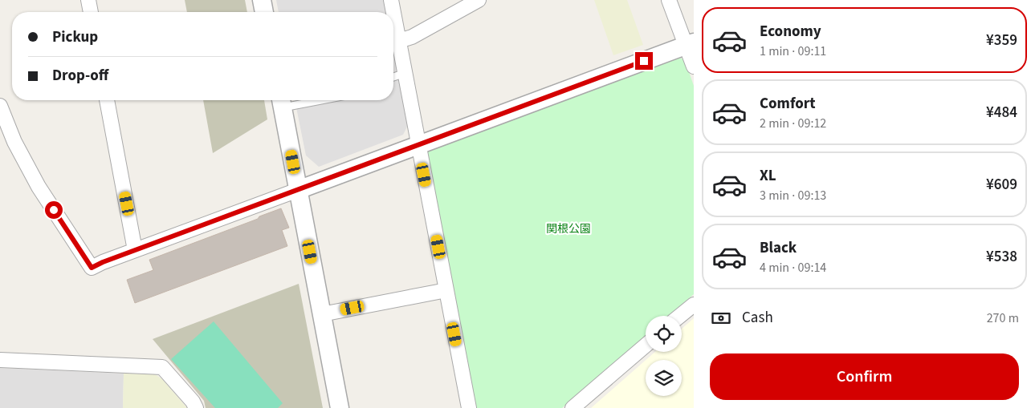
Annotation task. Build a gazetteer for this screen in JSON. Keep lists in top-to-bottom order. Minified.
{"parks":["関根公園"],"page":{"list":[{"name":"Economy","note":"1 min · 09:11","value":"¥359"},{"name":"Comfort","note":"2 min · 09:12","value":"¥484"},{"name":"XL","note":"3 min · 09:13","value":"¥609"},{"name":"Black","note":"4 min · 09:14","value":"¥538"}],"banner":["Pickup","Drop-off"],"pay":["Cash","270 m"],"buttons":"Confirm"}}
